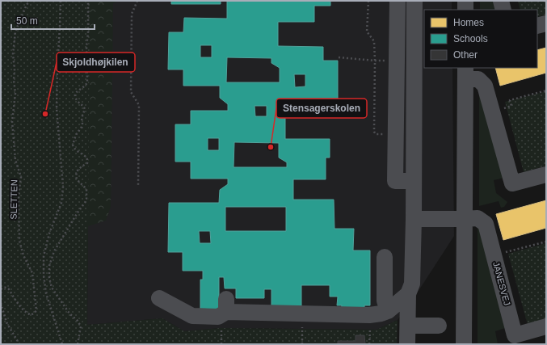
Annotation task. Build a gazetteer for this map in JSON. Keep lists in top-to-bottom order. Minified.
{"streets":{"street":["JANESVEJ"],"path":["SLETTEN"]},"places":["Skjoldhøjkilen","Stensagerskolen"],"legend":["Homes","Schools","Other"],"scale_bar":"50 m"}
